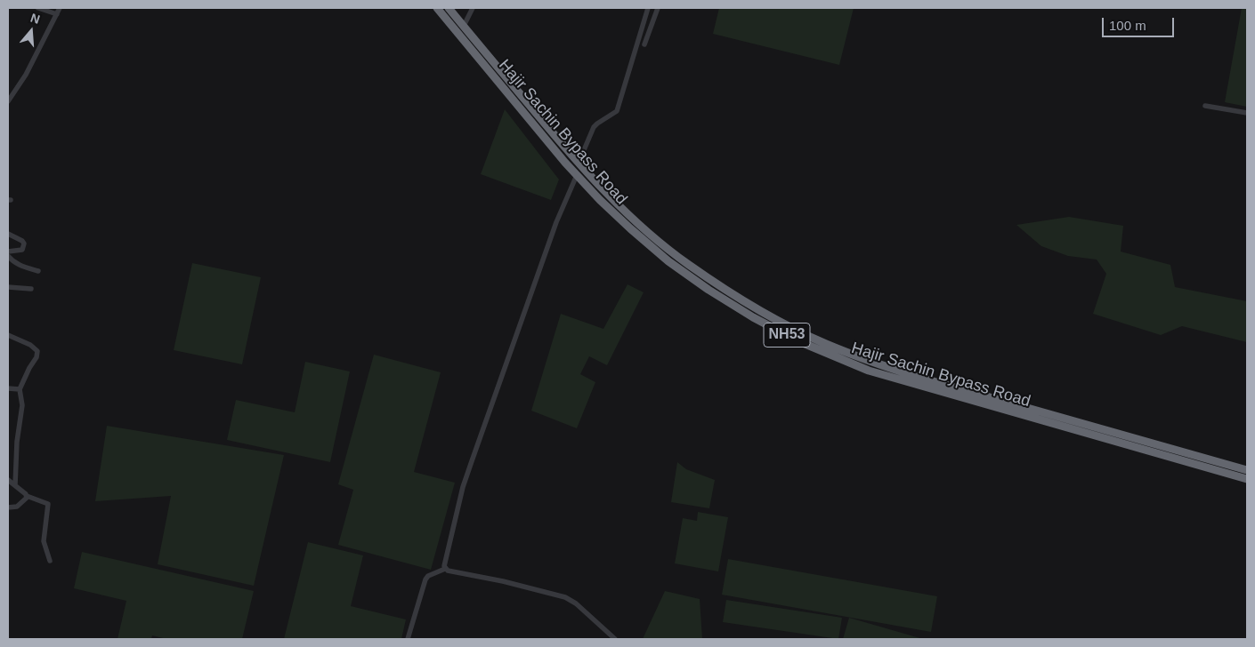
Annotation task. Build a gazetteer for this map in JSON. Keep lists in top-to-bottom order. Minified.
{"streets":{"highway":["Hajir Sachin Bypass Road","NH53"]},"scale_bar":"100 m","north":"top"}
